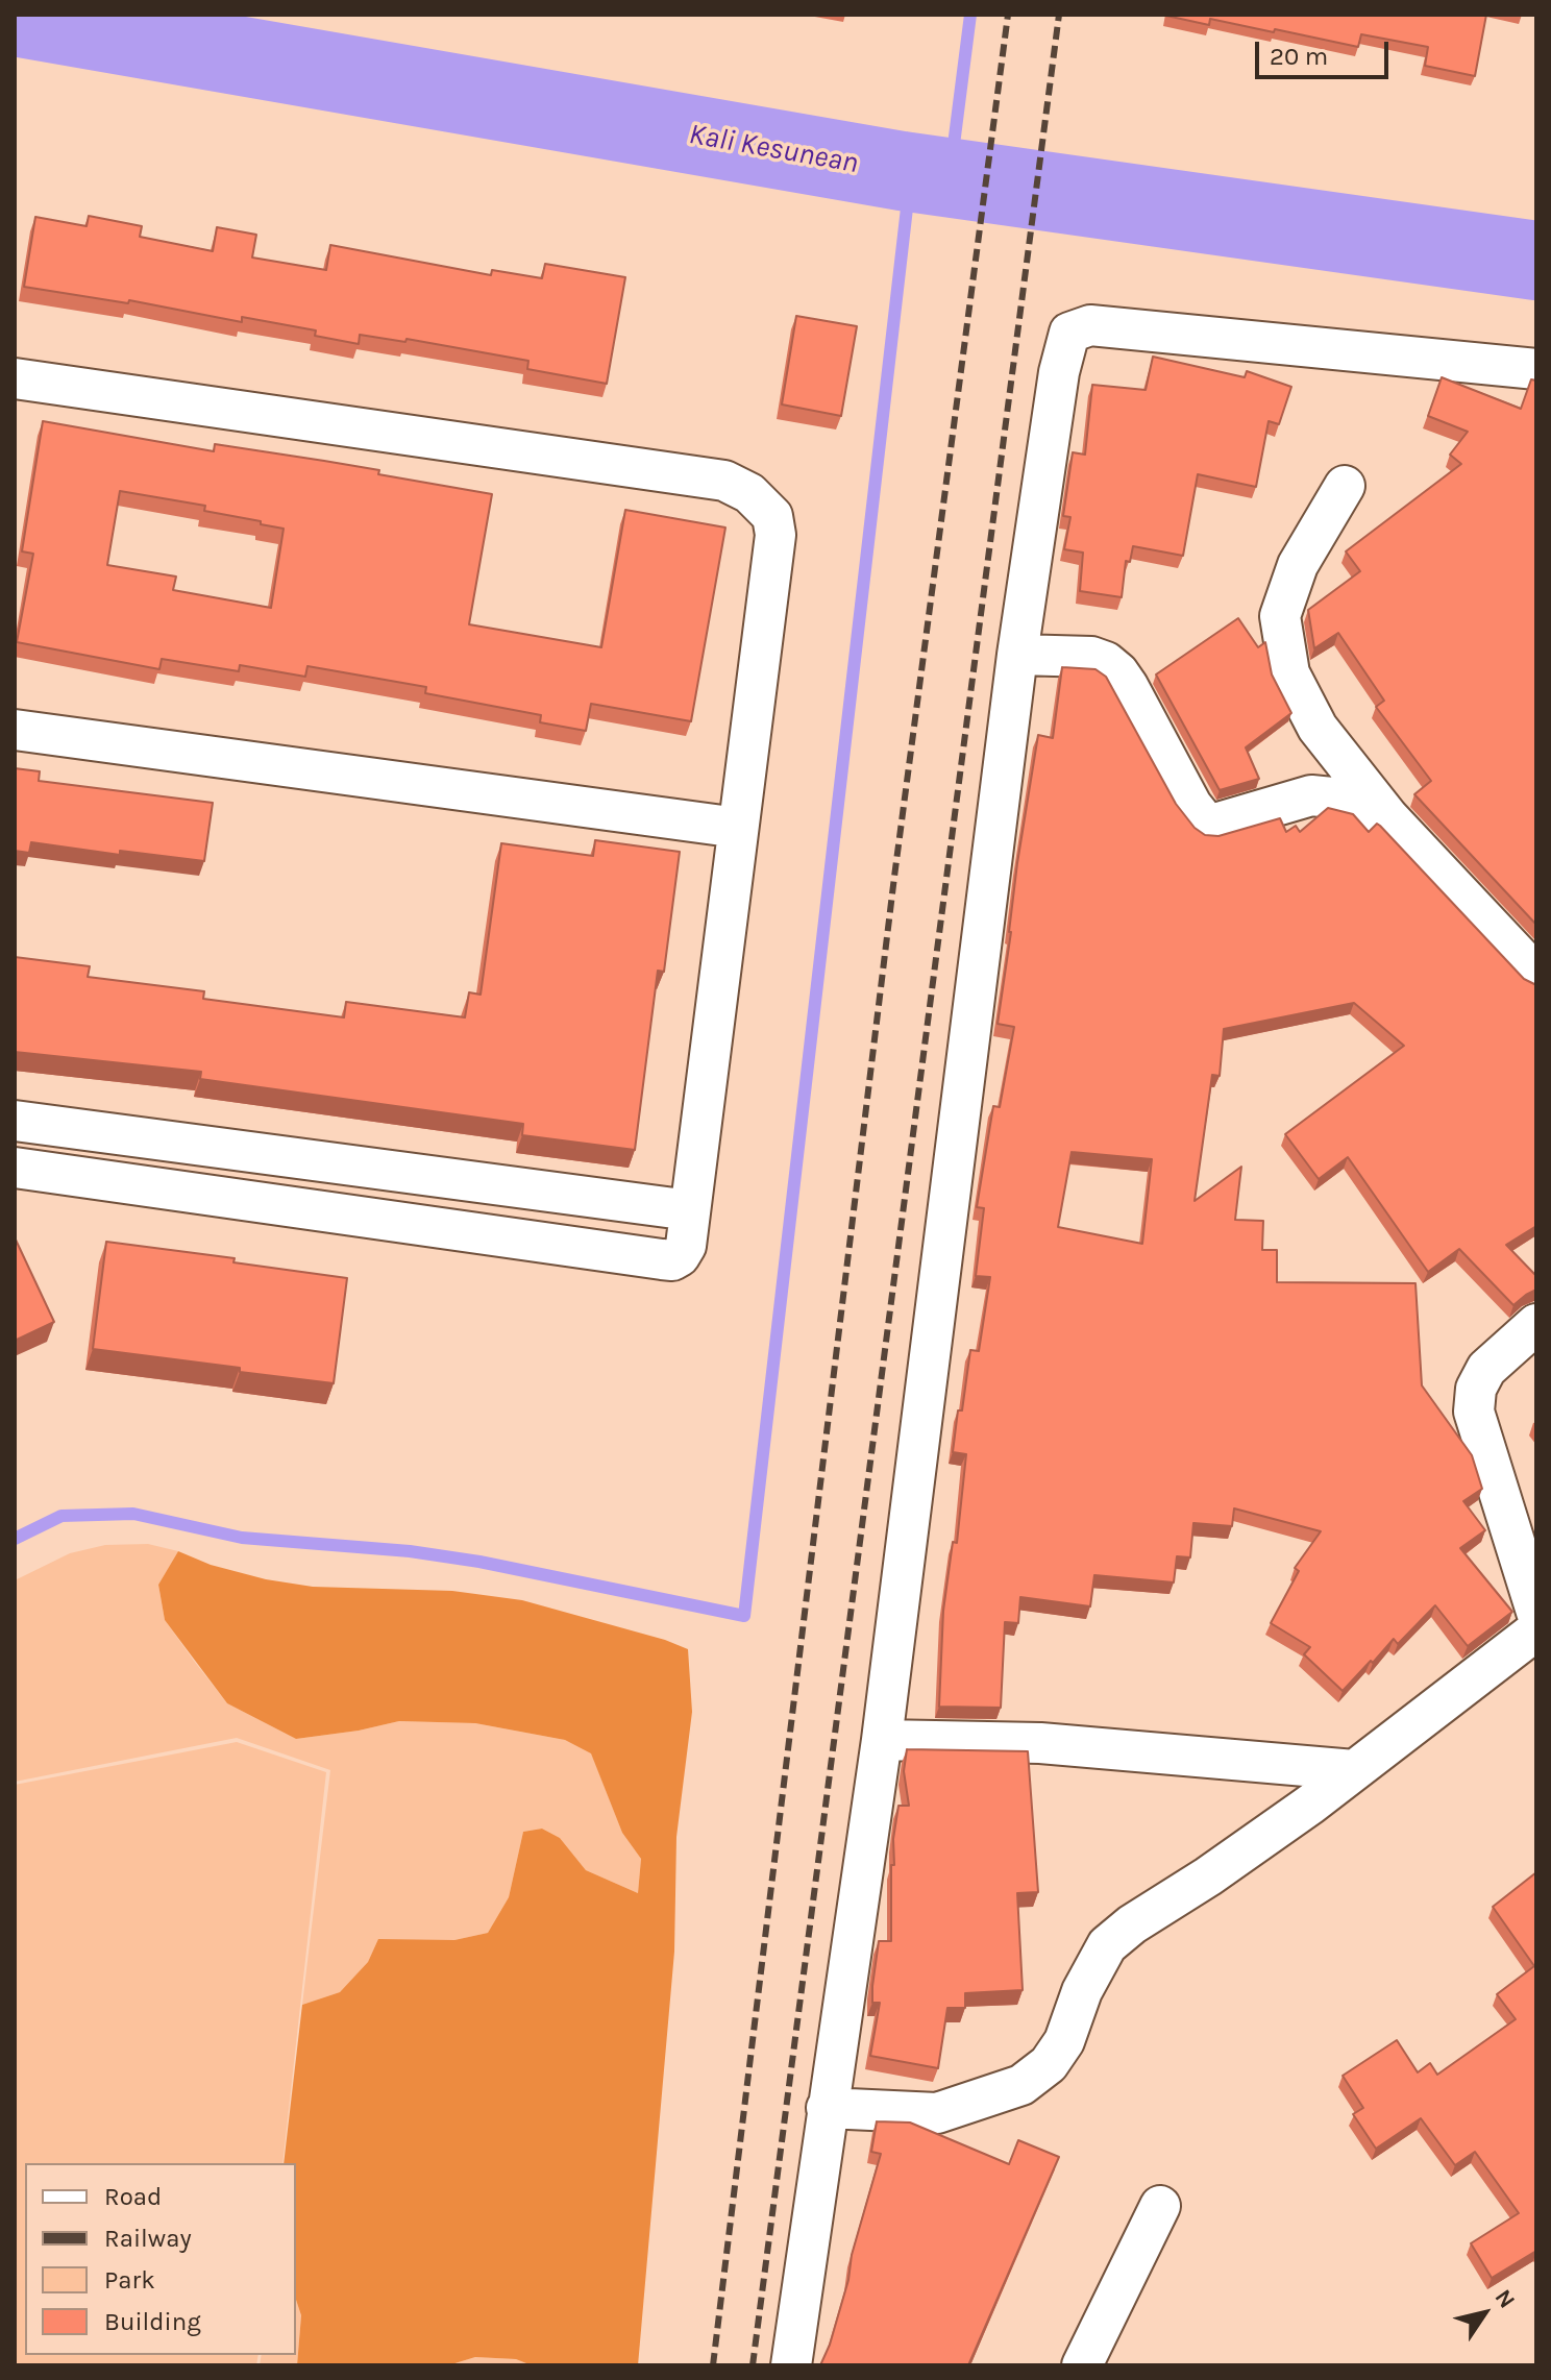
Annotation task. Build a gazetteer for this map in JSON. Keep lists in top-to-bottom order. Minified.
{"water":["Kali Kesunean"],"legend":["Road","Railway","Park","Building"],"scale_bar":"20 m","north":"top right"}
